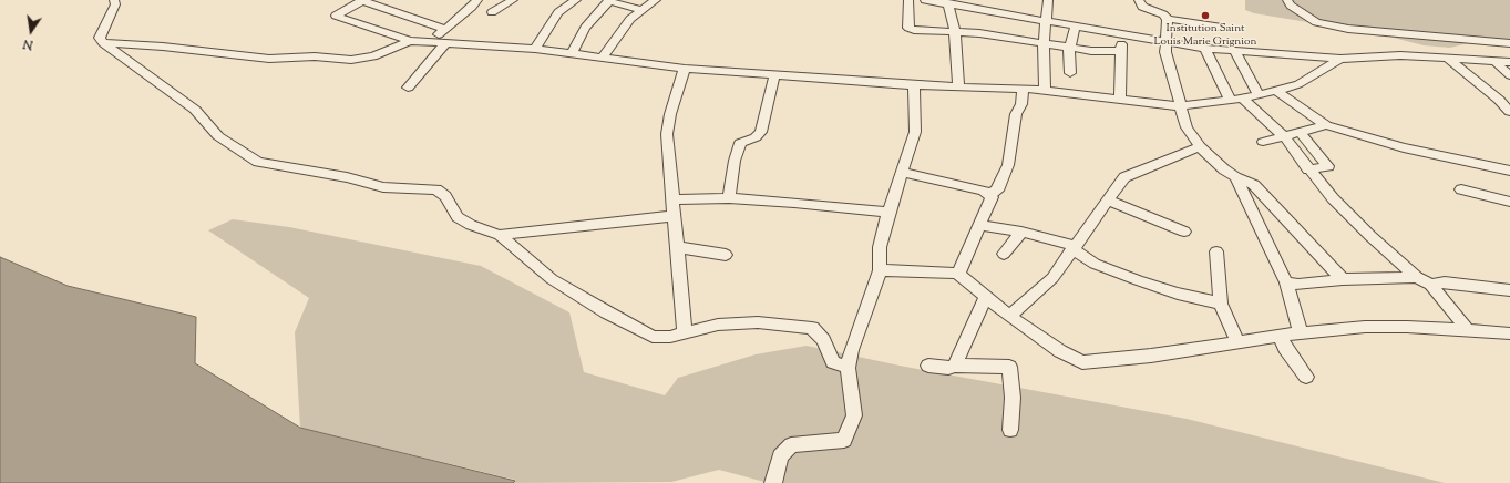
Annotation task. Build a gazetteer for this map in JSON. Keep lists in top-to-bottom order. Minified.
{"places":["Institution Saint Louis Marie Grignion"],"north":"bottom"}
